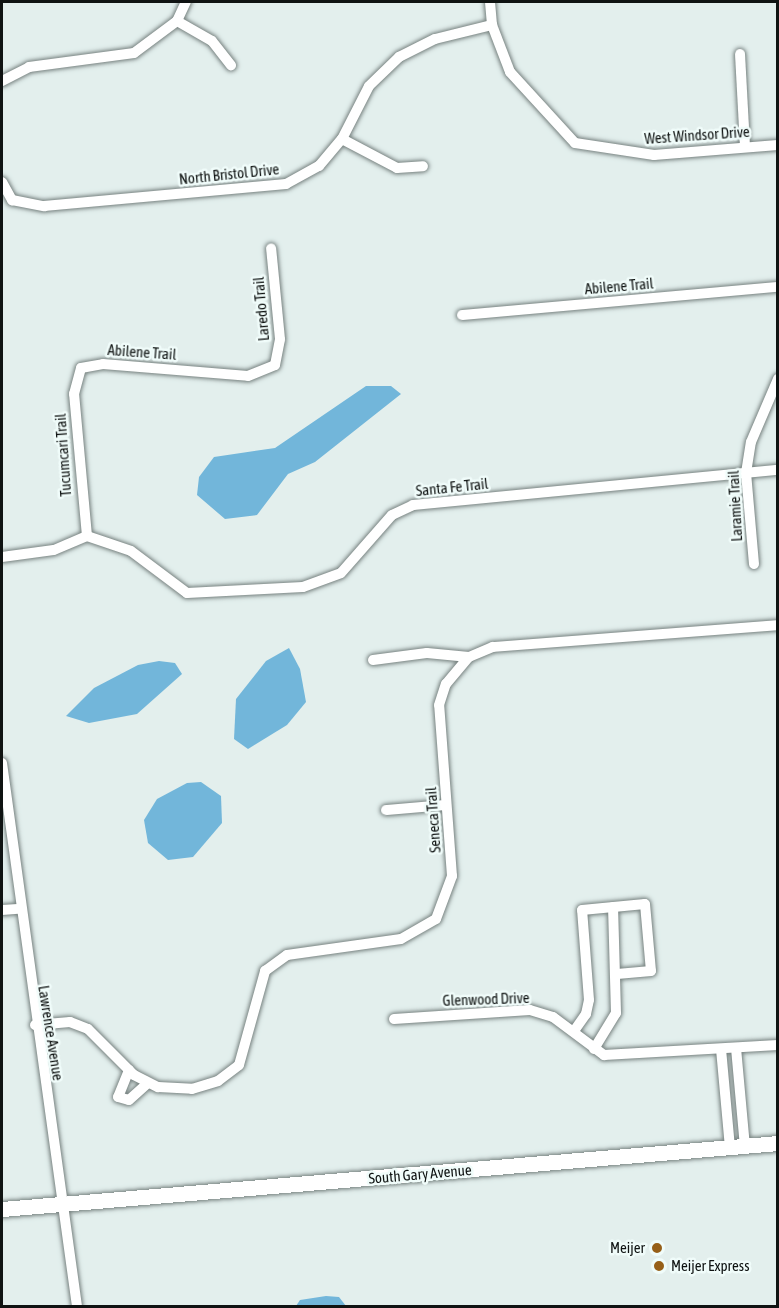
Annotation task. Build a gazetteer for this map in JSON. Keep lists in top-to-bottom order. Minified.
{"streets":{"main road":["South Gary Avenue"],"street":["West Windsor Drive","North Bristol Drive","Abilene Trail","Laredo Trail","Tucumcari Trail","Santa Fe Trail","Laramie Trail","Seneca Trail","Glenwood Drive","Lawrence Avenue"]},"crossings":[["West Windsor Drive","North Bristol Drive"],["Abilene Trail","Laredo Trail"],["Abilene Trail","Tucumcari Trail"],["Tucumcari Trail","Santa Fe Trail"],["Santa Fe Trail","Laramie Trail"],["Seneca Trail","Lawrence Avenue"],["Lawrence Avenue","South Gary Avenue"]],"places":["Meijer","Meijer Express"]}
